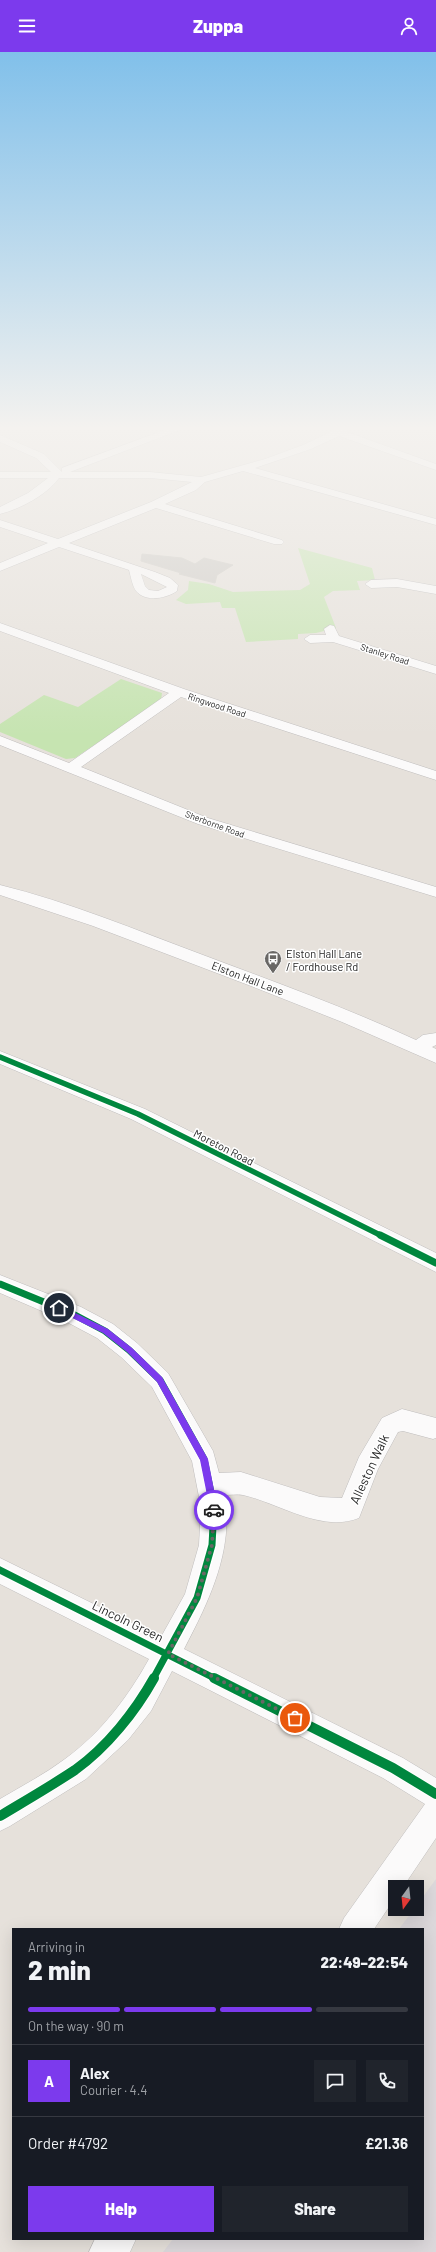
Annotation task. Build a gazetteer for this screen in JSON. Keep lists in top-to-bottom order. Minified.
{"streets":{"street":["Stanley Road","Ringwood Road","Sherborne Road","Elston Hall Lane","Moreton Road","Alleston Walk","Lincoln Green"]},"places":{"bus stop":["Elston Hall Lane / Fordhouse Rd"]},"north":"bottom","page":{"header":"Zuppa","heading":["2 min","Arriving in","22:49–22:54"],"panel":["Alex","Courier · 4.4","Order #4792","£21.36"],"bar":"On the way · 90 m","round":"A","buttons":["Help","Share"]}}
